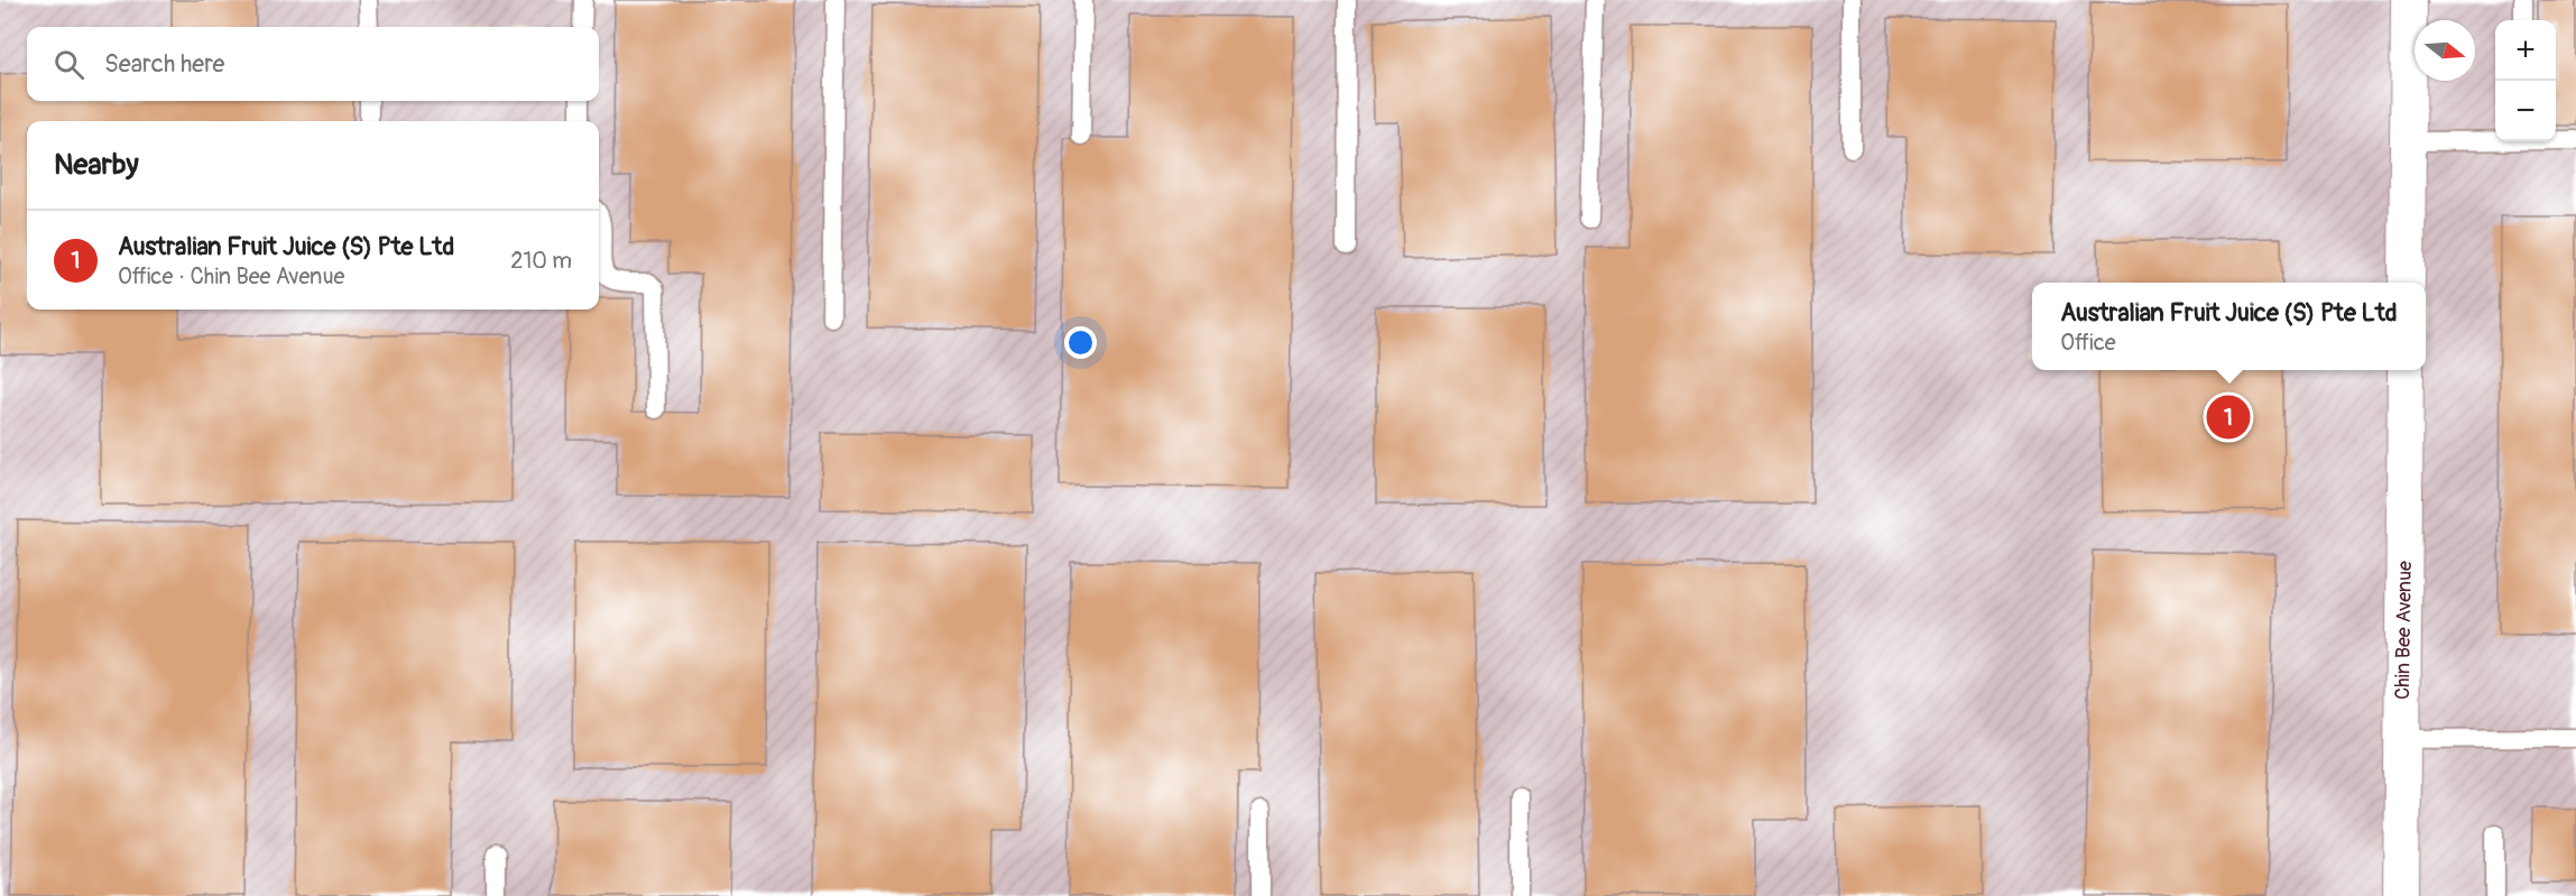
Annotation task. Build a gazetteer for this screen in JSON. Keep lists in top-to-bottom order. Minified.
{"streets":{"street":["Chin Bee Avenue"]},"north":"right","page":{"map_buttons":["+","−"],"search":"Search here","heading":"Nearby","list":[{"mark":"1","name":"Australian Fruit Juice (S) Pte Ltd","note":"Office · Chin Bee Avenue","value":"210 m"}],"popup":["Australian Fruit Juice (S) Pte Ltd","Office"],"pins":"1"}}
